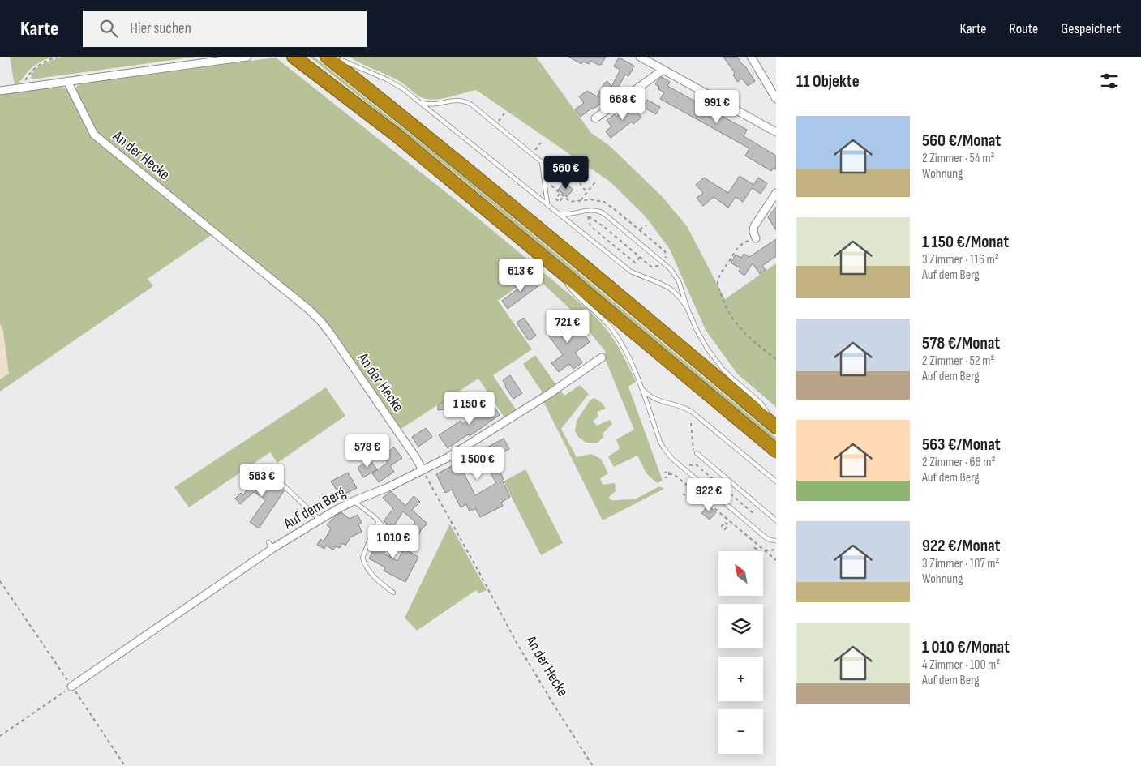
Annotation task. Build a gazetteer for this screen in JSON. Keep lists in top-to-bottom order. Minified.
{"streets":{"street":["An der Hecke","Auf dem Berg"]},"crossings":[["An der Hecke","Auf dem Berg"]],"north":"top left","page":{"header":"Karte","search":"Hier suchen","nav":["Karte","Route","Gespeichert"],"heading":"11 Objekte","price":["668 €","991 €","560 €","613 €","721 €","1 150 €","578 €","1 500 €","563 €","922 €","1 010 €"],"list":[{"name":"560 €/Monat","note":"2 Zimmer · 54 m² · Wohnung"},{"name":"1 150 €/Monat","note":"3 Zimmer · 116 m² · Auf dem Berg"},{"name":"578 €/Monat","note":"2 Zimmer · 52 m² · Auf dem Berg"},{"name":"563 €/Monat","note":"2 Zimmer · 66 m² · Auf dem Berg"},{"name":"922 €/Monat","note":"3 Zimmer · 107 m² · Wohnung"},{"name":"1 010 €/Monat","note":"4 Zimmer · 100 m² · Auf dem Berg"}],"map_buttons":["+","−"]}}
